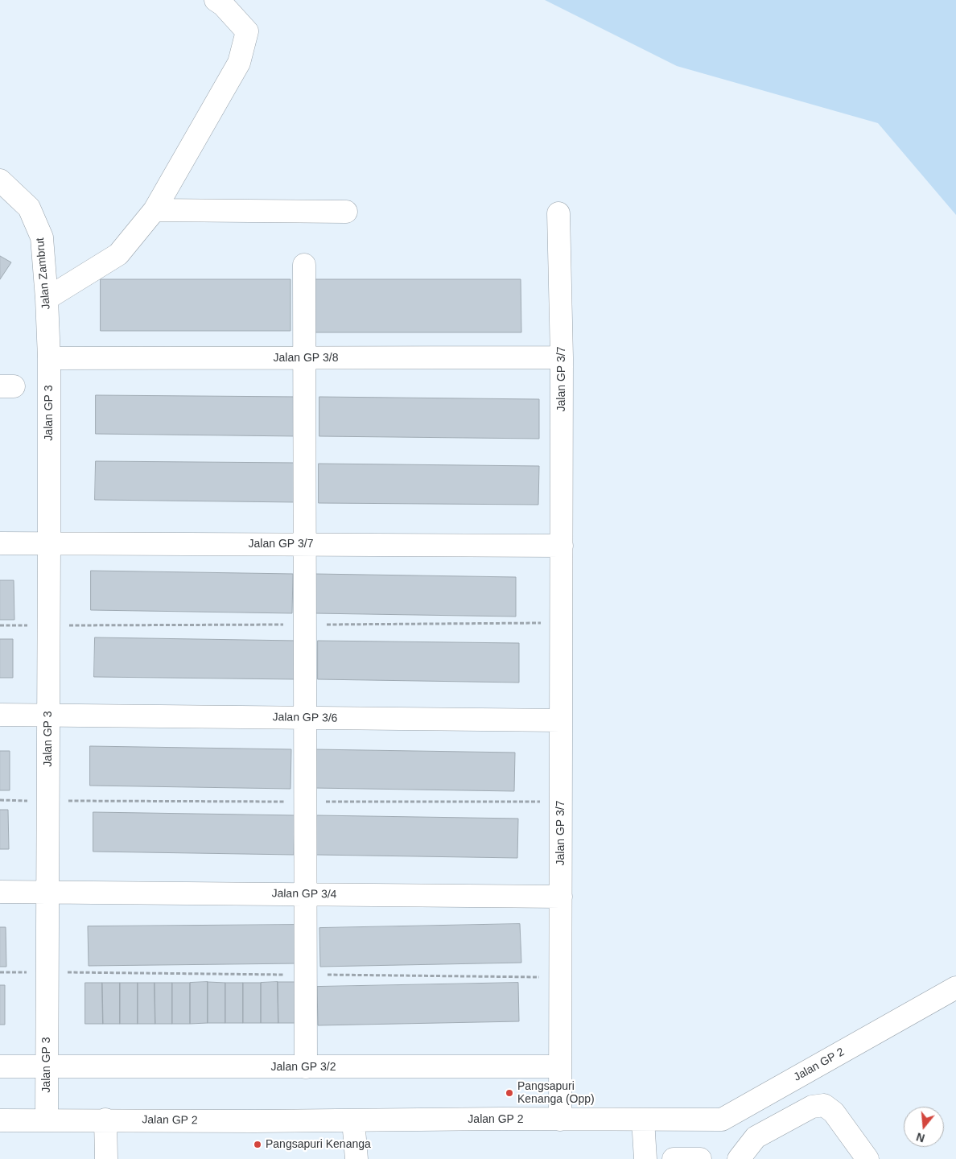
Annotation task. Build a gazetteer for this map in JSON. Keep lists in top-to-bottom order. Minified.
{"streets":{"street":["Jalan Zambrut","Jalan GP 3/8","Jalan GP 3/7","Jalan GP 3","Jalan GP 3/6","Jalan GP 3/4","Jalan GP 2","Jalan GP 3/2"]},"crossings":[["Jalan Zambrut","Jalan GP 3/8"],["Jalan Zambrut","Jalan GP 3"],["Jalan GP 3/8","Jalan GP 3/7"],["Jalan GP 3/8","Jalan GP 3"],["Jalan GP 3/7","Jalan GP 3"],["Jalan GP 3/7","Jalan GP 3/6"],["Jalan GP 3/7","Jalan GP 3/4"],["Jalan GP 3/7","Jalan GP 2"],["Jalan GP 3/7","Jalan GP 3/2"],["Jalan GP 3","Jalan GP 3/6"],["Jalan GP 3","Jalan GP 3/4"],["Jalan GP 3","Jalan GP 2"],["Jalan GP 3","Jalan GP 3/2"]],"places":["Pangsapuri Kenanga (Opp)","Pangsapuri Kenanga"],"north":"bottom"}
